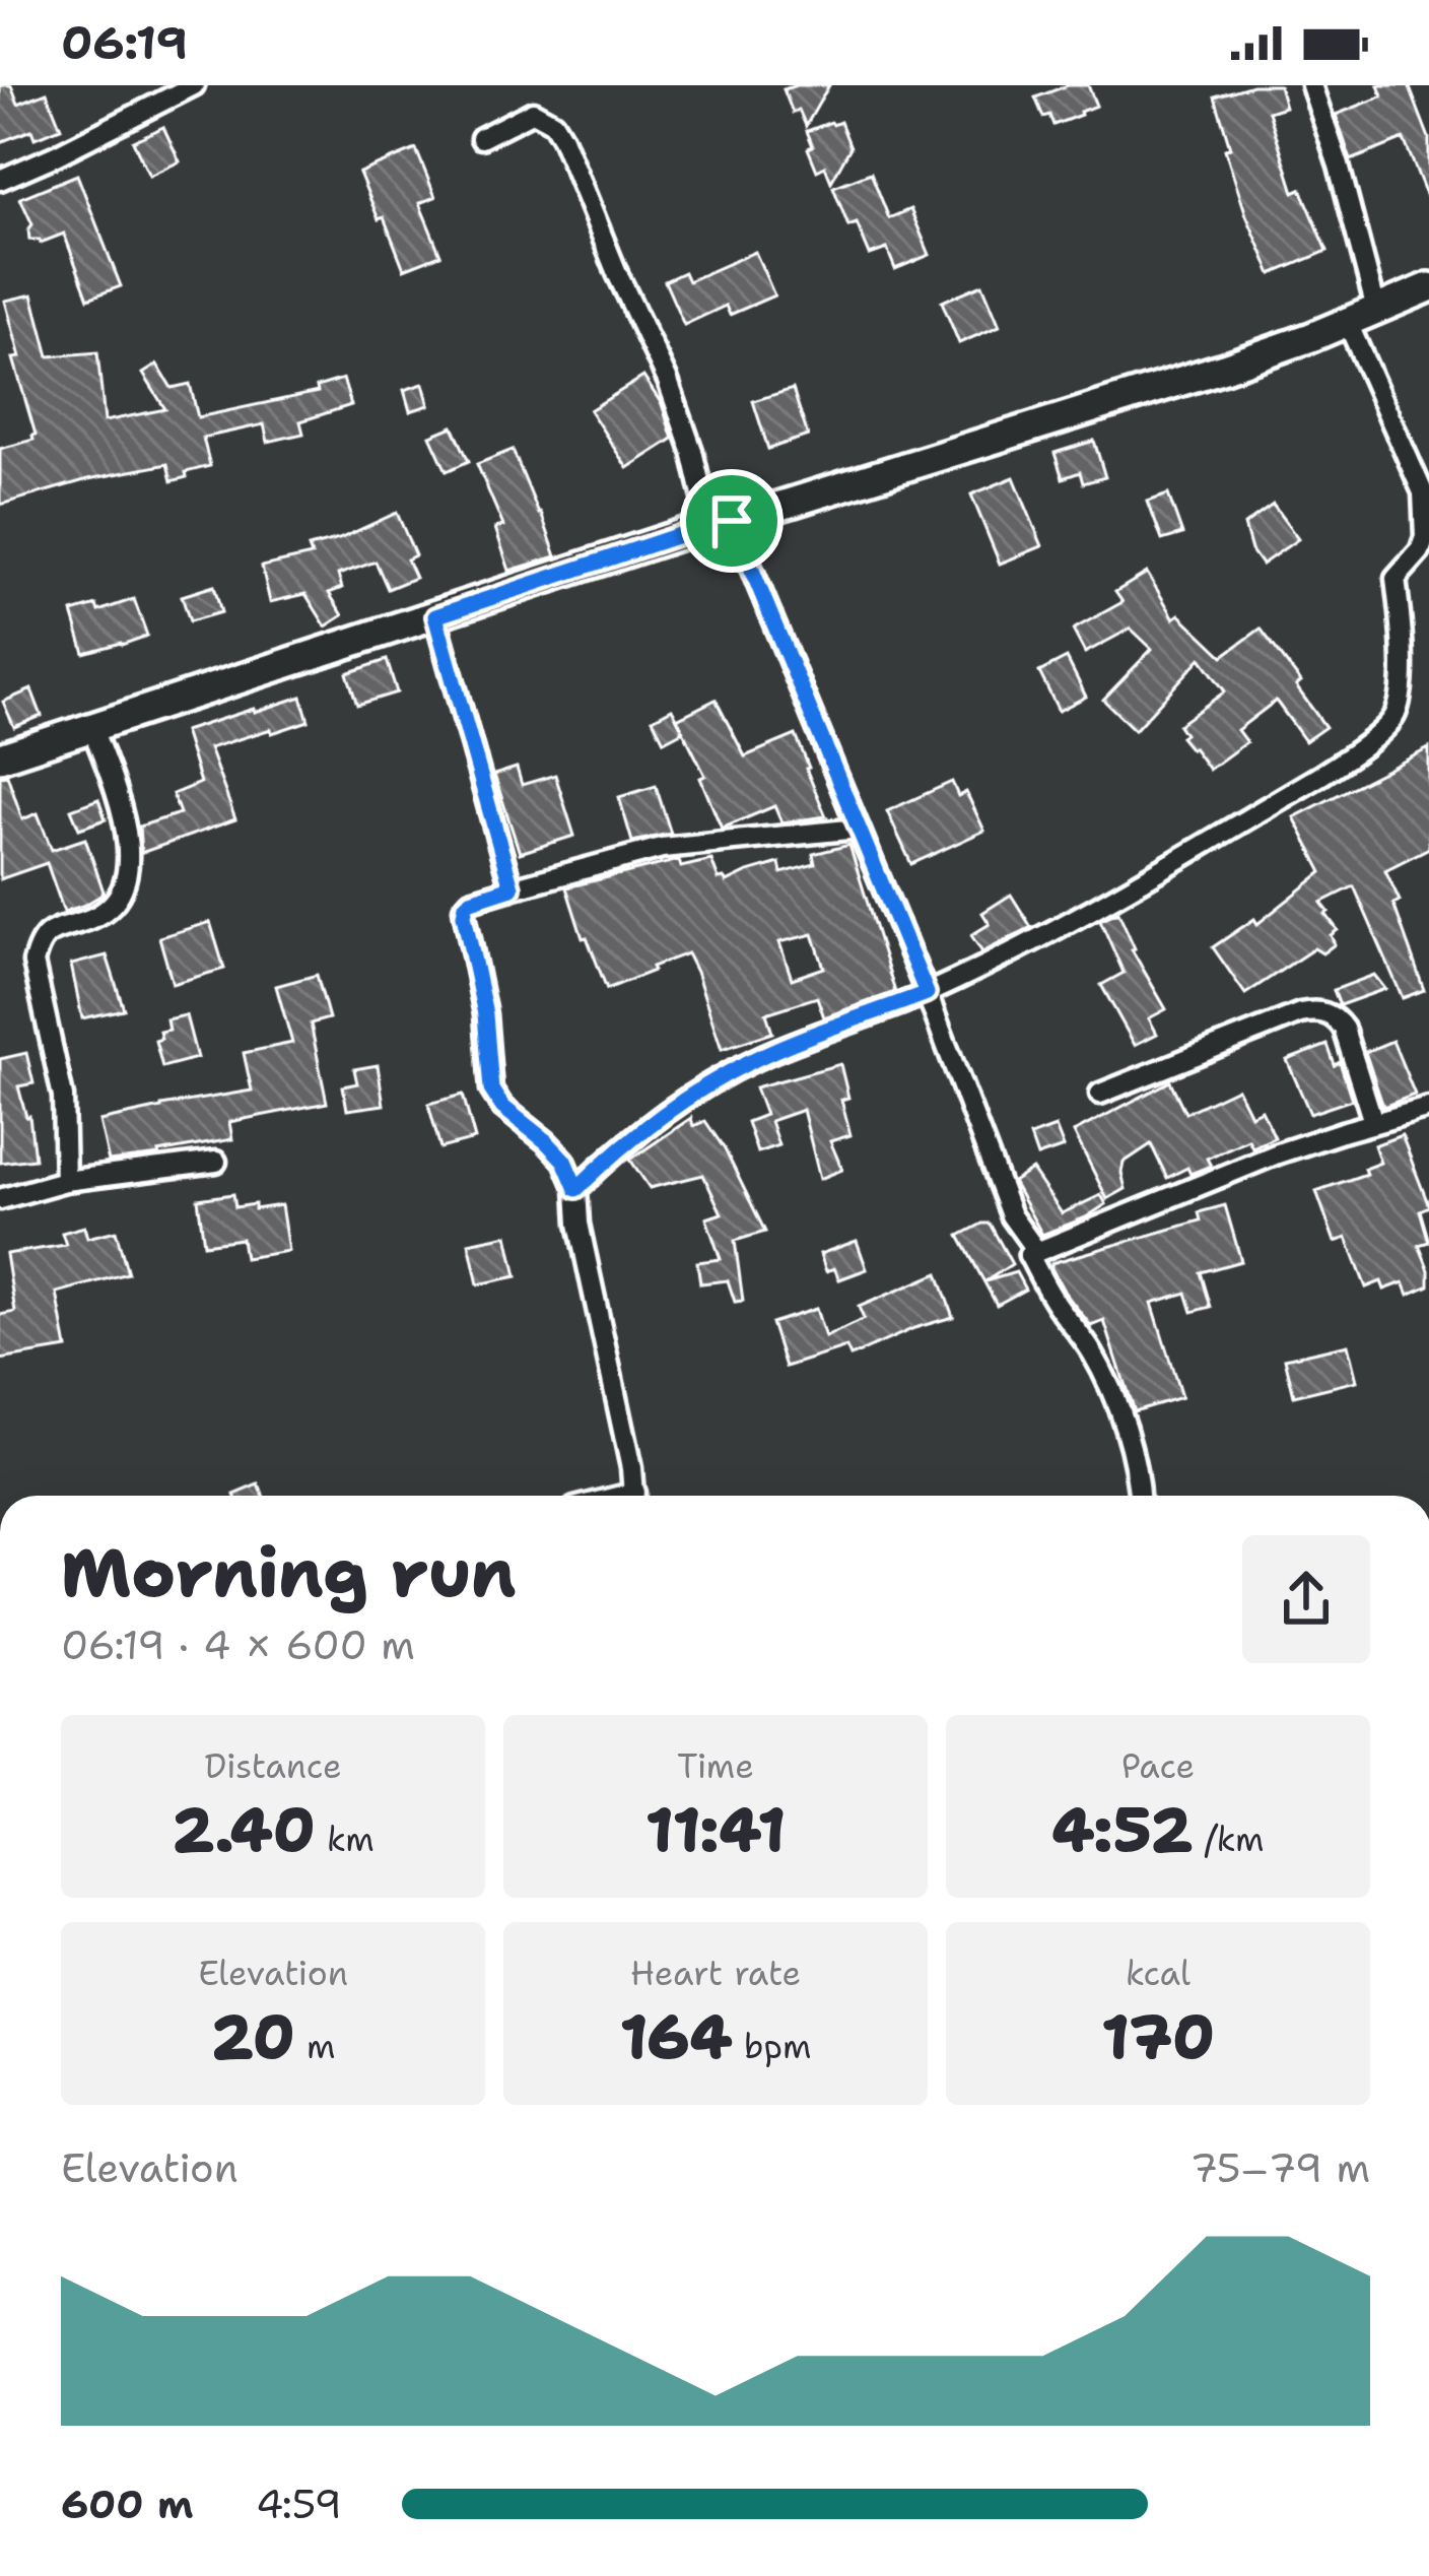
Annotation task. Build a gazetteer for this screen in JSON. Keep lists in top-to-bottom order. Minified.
{"page":{"status":"06:19","heading":["Morning run","06:19 · 4 × 600 m"],"stats":[["Distance","2.40 km"],["Time","11:41"],["Pace","4:52 /km"],["Elevation","20 m"],["Heart rate","164 bpm"],["kcal","170"]],"chart":["Elevation","75–79 m"],"list":[{"name":"600 m","note":"4:59"}]}}
